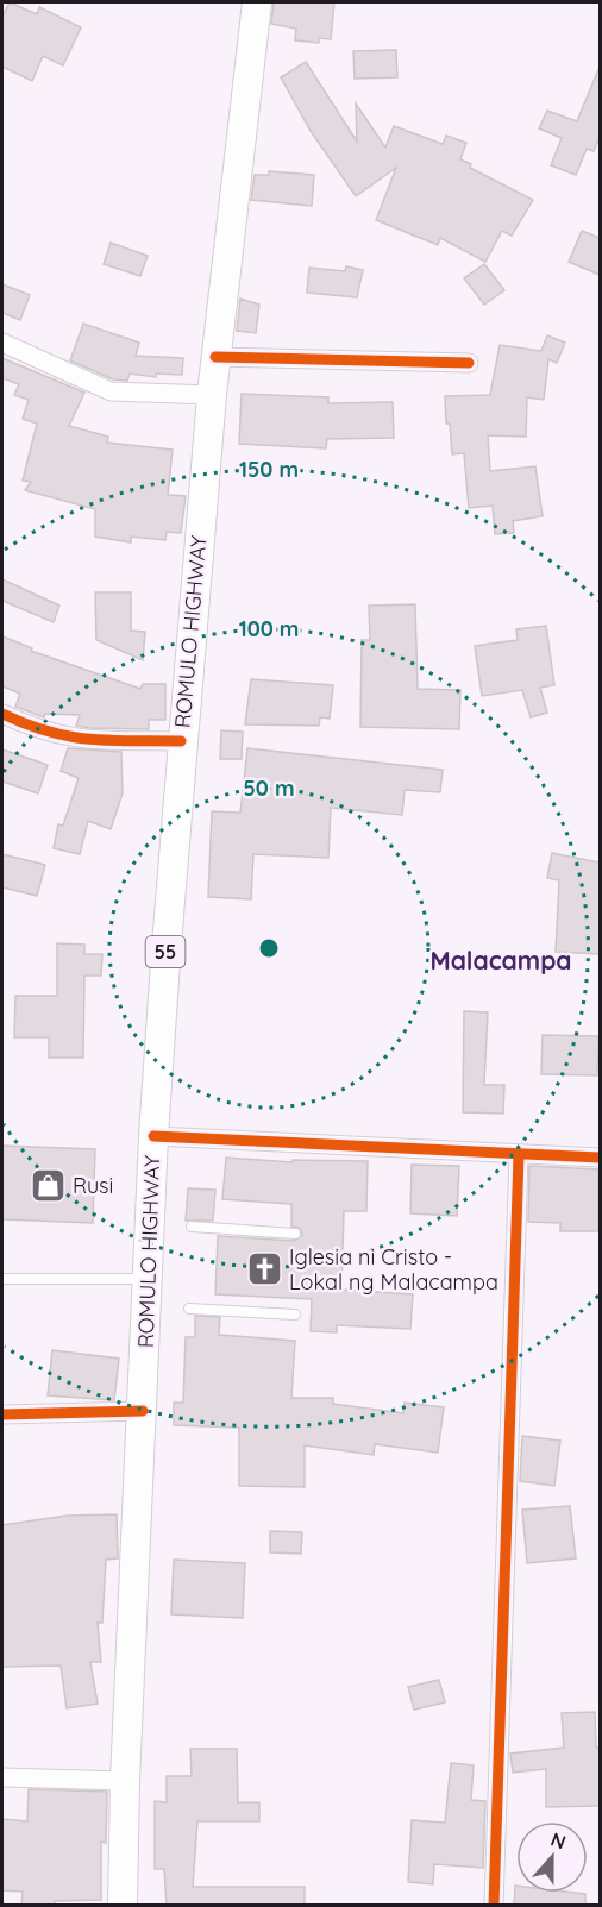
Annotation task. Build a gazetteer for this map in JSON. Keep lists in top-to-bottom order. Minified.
{"streets":{"highway":["ROMULO HIGHWAY","55"]},"districts":["Malacampa"],"places":{"shop":["Rusi"],"church":["Iglesia ni Cristo - Lokal ng Malacampa"]},"north":"top","rings":["150 m","100 m","50 m"]}
